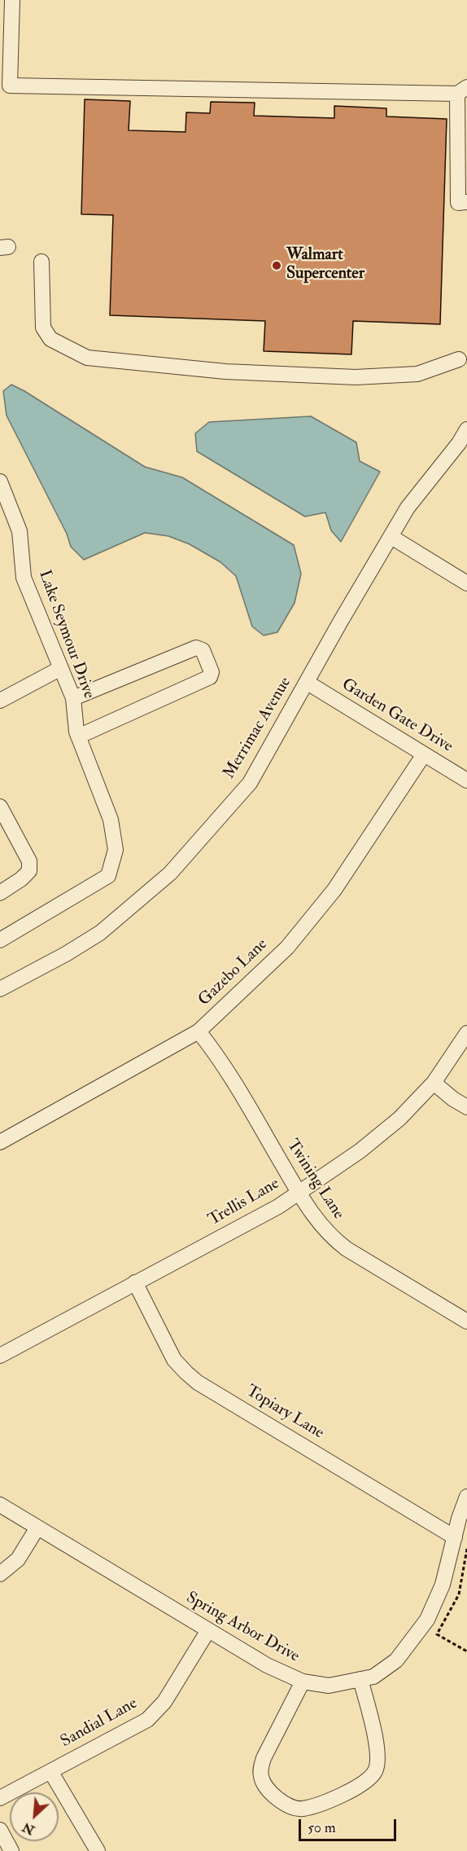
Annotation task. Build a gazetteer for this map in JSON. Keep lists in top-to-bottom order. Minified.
{"streets":{"street":["Lake Seymour Drive","Garden Gate Drive","Merrimac Avenue","Gazebo Lane","Twining Lane","Trellis Lane","Topiary Lane","Spring Arbor Drive","Sandial Lane"]},"crossings":[["Garden Gate Drive","Merrimac Avenue"],["Garden Gate Drive","Gazebo Lane"],["Gazebo Lane","Twining Lane"],["Twining Lane","Trellis Lane"],["Trellis Lane","Topiary Lane"],["Topiary Lane","Spring Arbor Drive"],["Spring Arbor Drive","Sandial Lane"]],"places":["Walmart Supercenter"],"scale_bar":"50 m","north":"bottom left"}
